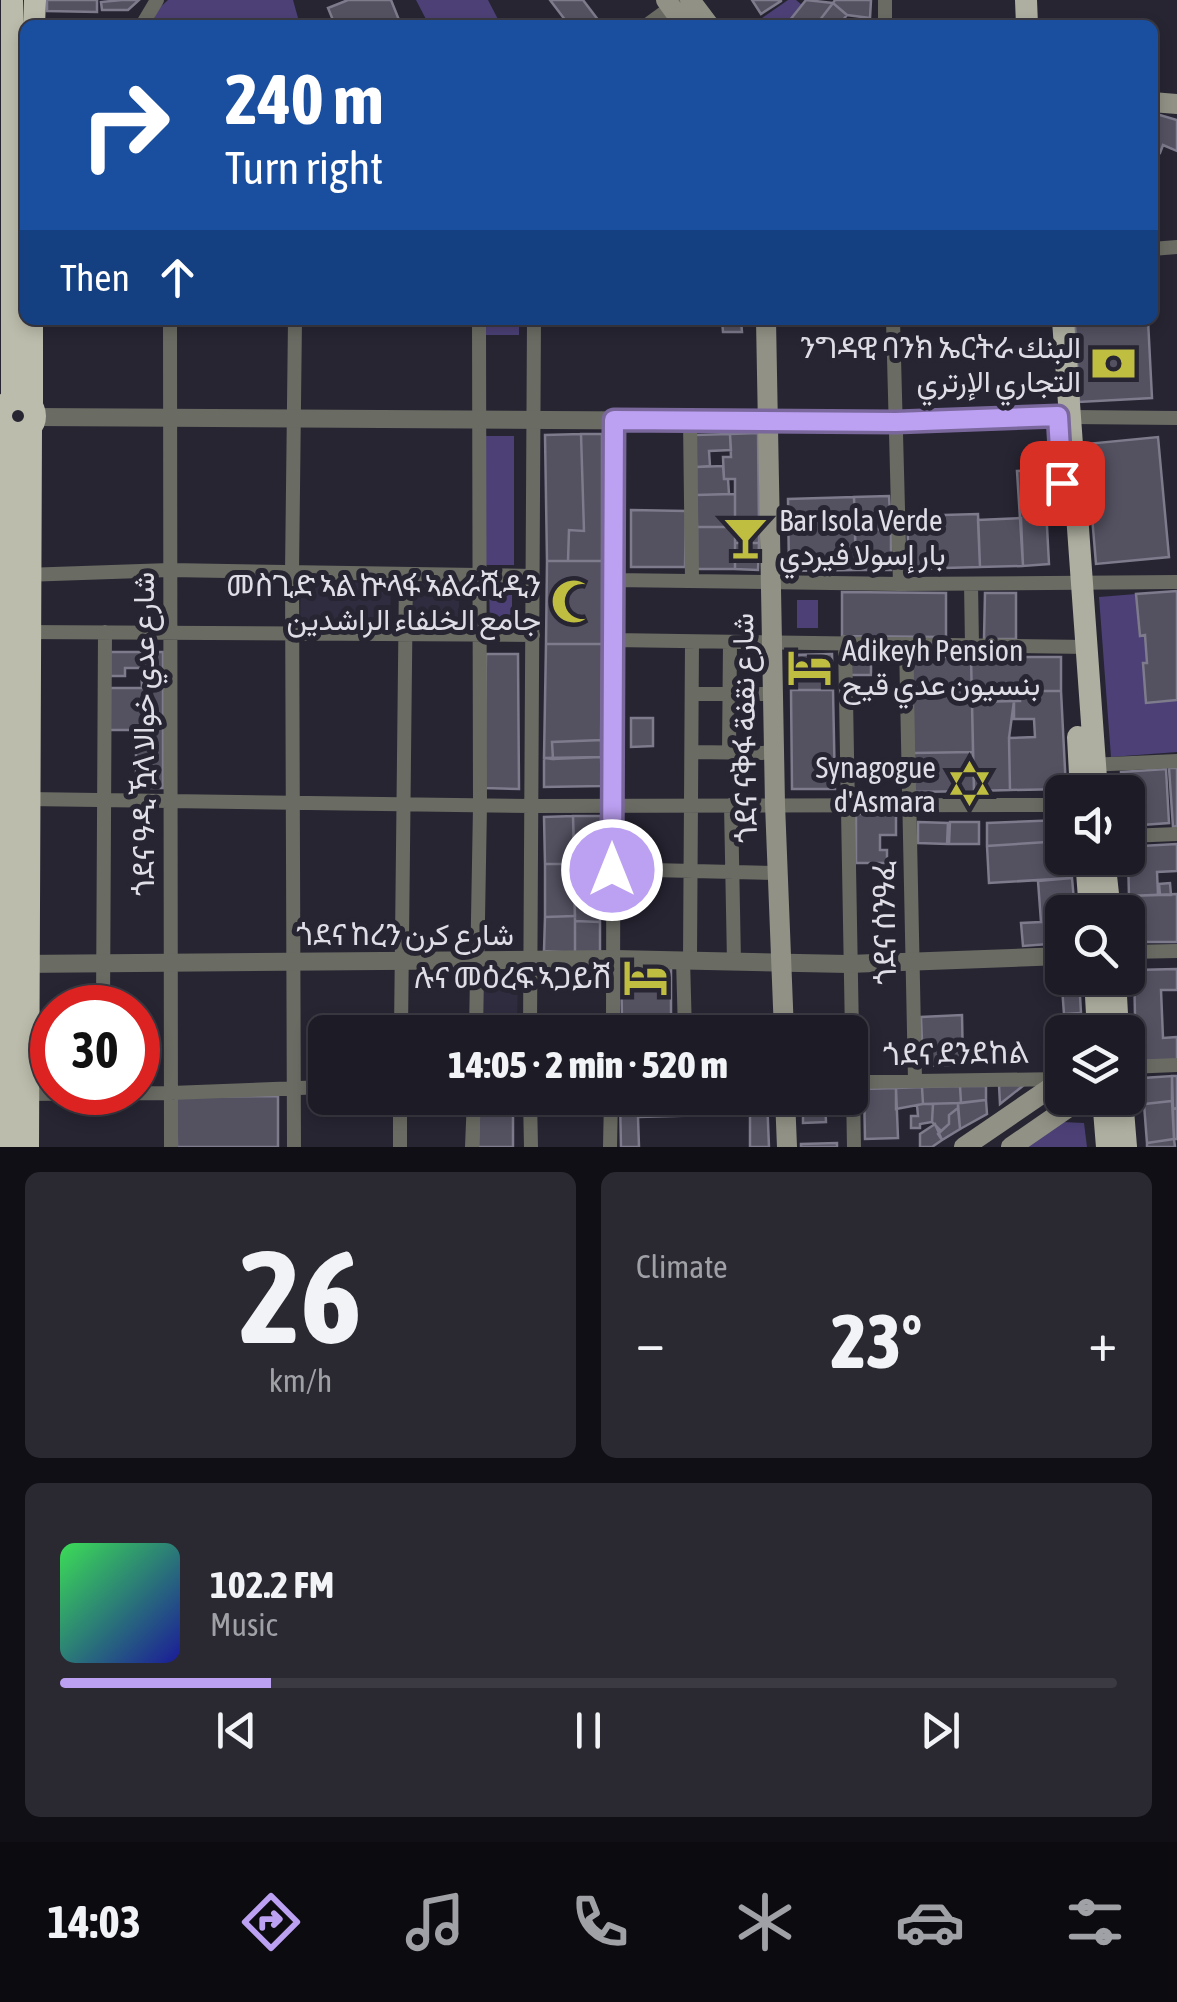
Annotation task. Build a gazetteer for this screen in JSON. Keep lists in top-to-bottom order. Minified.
{"streets":{"main road":["ጎደና ናቅፋ شارع نقفة"],"street":["ጎደና ዓዲ ዃላ شارع عدي خوالا","ጎደና ሰንዓፈ","ጎደና ከረን شارع كرن","ጎደና ደንደከል"]},"crossings":[["ጎደና ናቅፋ شارع نقفة","ጎደና ከረን شارع كرن"],["ጎደና ዓዲ ዃላ شارع عدي خوالا","ጎደና ከረን شارع كرن"],["ጎደና ሰንዓፈ","ጎደና ከረን شارع كرن"],["ጎደና ሰንዓፈ","ጎደና ደንደከል"]],"places":{"bank":["ንግዳዊ ባንክ ኤርትራ البنك التجاري الإرتري"],"bar":["Bar Isola Verde بار إسولا فيردي"],"mosque":["መስጊድ ኣል ኵላፋ ኣልራሺዲን جامع الخلفاء الراشدين"],"hotel":["Adikeyh Pension بنسيون عدي قيح","ሉና መዕረፍ ኣጋይሽ"],"synagogue":["Synagogue d'Asmara"]},"page":{"turn":["240 m","Turn right"],"then":"Then","limit":"30","trip":"14:05 · 2 min · 520 m","tile":[["26","km/h"],"Climate"],"heat":["−","23°","+"],"song":["102.2 FM","Music"],"tabs":"14:03"}}
